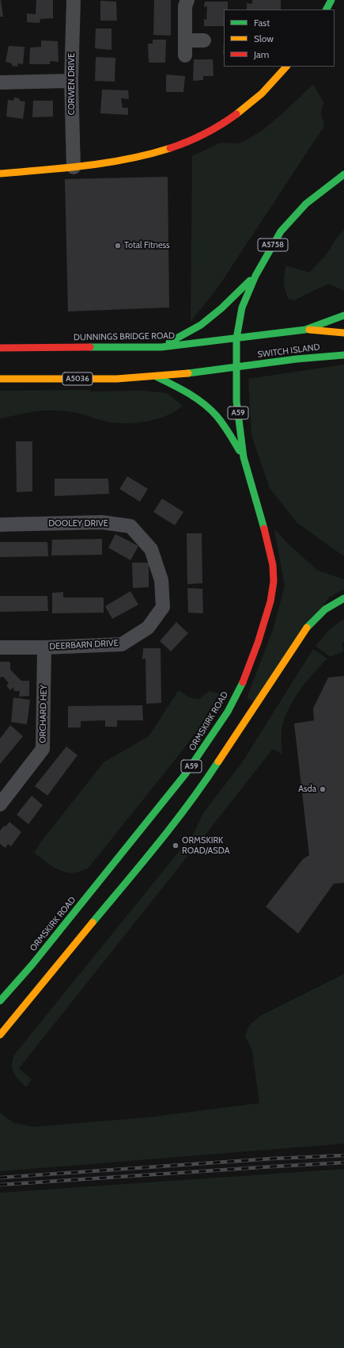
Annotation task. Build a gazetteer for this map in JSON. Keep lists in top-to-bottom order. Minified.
{"streets":{"main road":["A5758","DUNNINGS BRIDGE ROAD","SWITCH ISLAND","A5036","A59","ORMSKIRK ROAD"],"street":["CORWEN DRIVE","DOOLEY DRIVE","DEERBARN DRIVE","ORCHARD HEY"]},"crossings":[["A5758","DUNNINGS BRIDGE ROAD"],["SWITCH ISLAND","A5036"],["SWITCH ISLAND","A59"],["A59","ORMSKIRK ROAD"],["DOOLEY DRIVE","DEERBARN DRIVE"],["DEERBARN DRIVE","ORCHARD HEY"]],"places":["Total Fitness","Asda","ORMSKIRK ROAD/ASDA"],"legend":["Fast","Slow","Jam"]}
